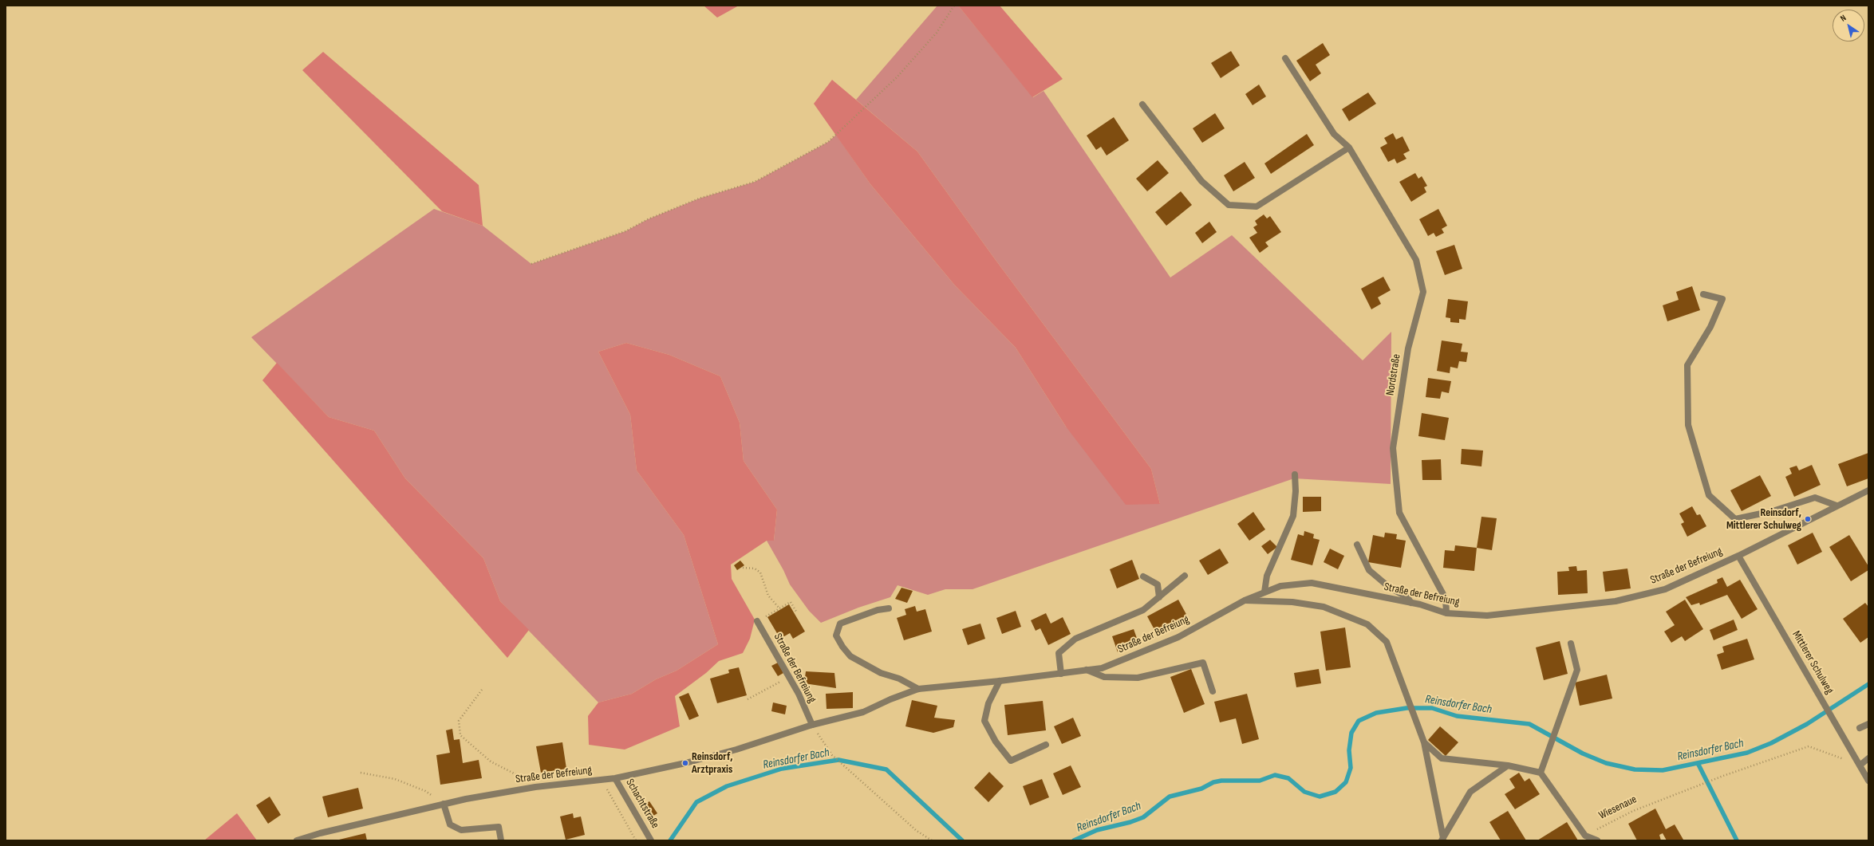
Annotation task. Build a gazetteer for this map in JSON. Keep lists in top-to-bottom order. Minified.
{"streets":{"street":["Nordstraße","Straße der Befreiung","Mittlerer Schulweg","Schachtstraße"],"path":["Wiesenaue"]},"crossings":[["Nordstraße","Straße der Befreiung"],["Straße der Befreiung","Mittlerer Schulweg"],["Straße der Befreiung","Schachtstraße"],["Mittlerer Schulweg","Wiesenaue"]],"water":["Reinsdorfer Bach"],"places":["Reinsdorf, Mittlerer Schulweg","Reinsdorf, Arztpraxis"],"north":"top left"}
